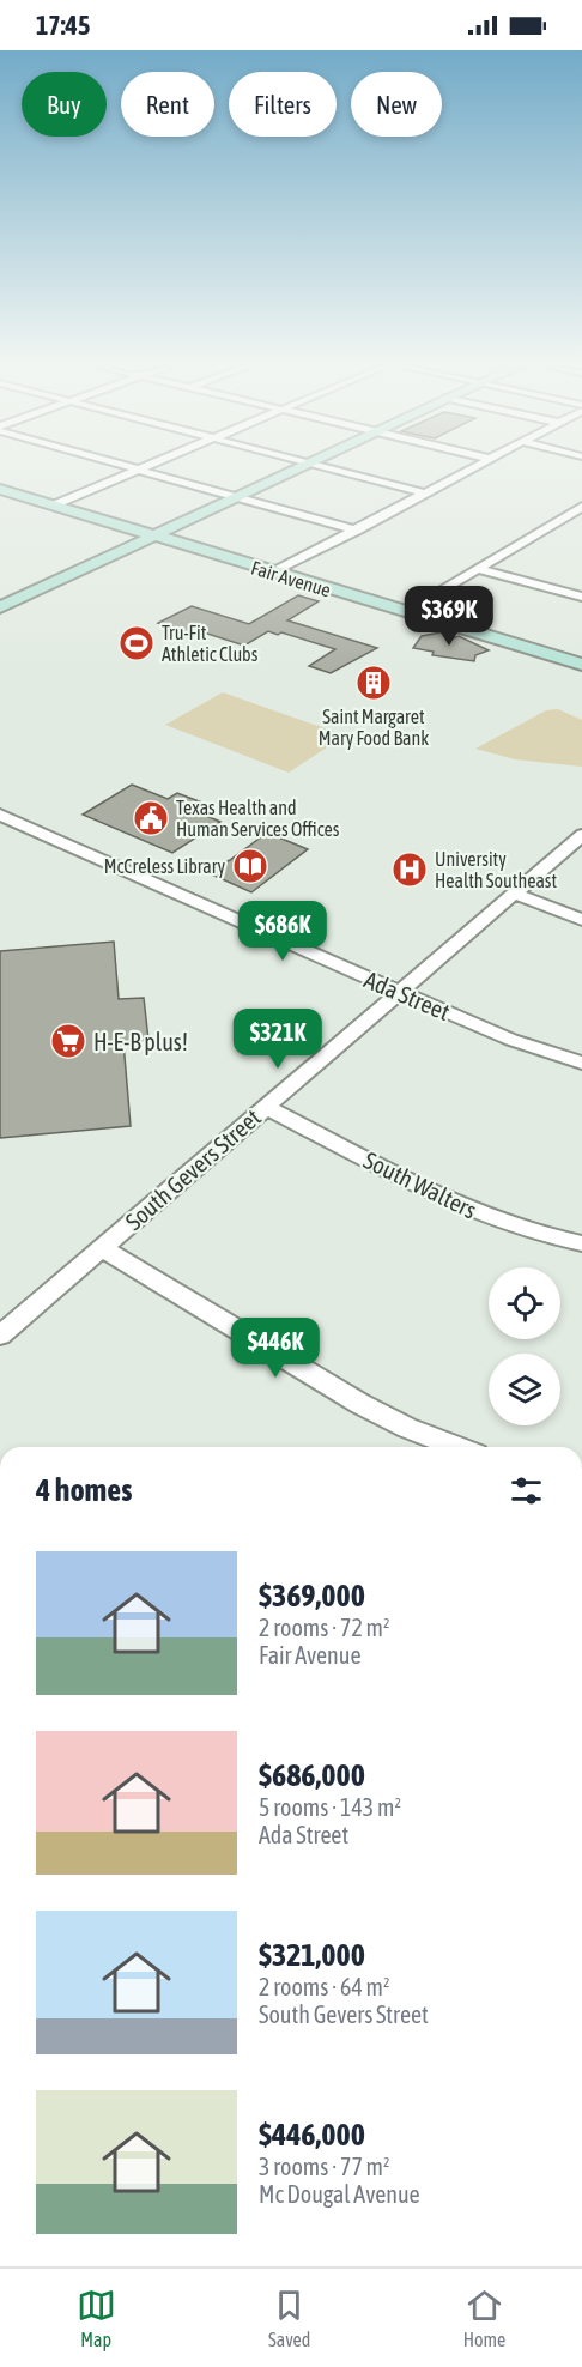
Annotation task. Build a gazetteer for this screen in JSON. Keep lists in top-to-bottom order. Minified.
{"streets":{"main road":["Fair Avenue"],"street":["Ada Street","South Gevers Street","South Walters"]},"crossings":[["Ada Street","South Gevers Street"],["South Gevers Street","South Walters"]],"places":{"sports":["Tru-Fit Athletic Clubs"],"building":["Saint Margaret Mary Food Bank"],"public building":["Texas Health and Human Services Offices"],"library":["McCreless Library"],"hospital":["University Health Southeast"],"supermarket":["H-E-B plus!"]},"page":{"status":"17:45","chip":["Buy","Rent","Filters","New"],"price":["$369K","$686K","$321K","$446K"],"heading":"4 homes","list":[{"name":"$369,000","note":"2 rooms · 72 m² · Fair Avenue"},{"name":"$686,000","note":"5 rooms · 143 m² · Ada Street"},{"name":"$321,000","note":"2 rooms · 64 m² · South Gevers Street"},{"name":"$446,000","note":"3 rooms · 77 m² · Mc Dougal Avenue"}],"tabs":["Map","Saved","Home"]}}
